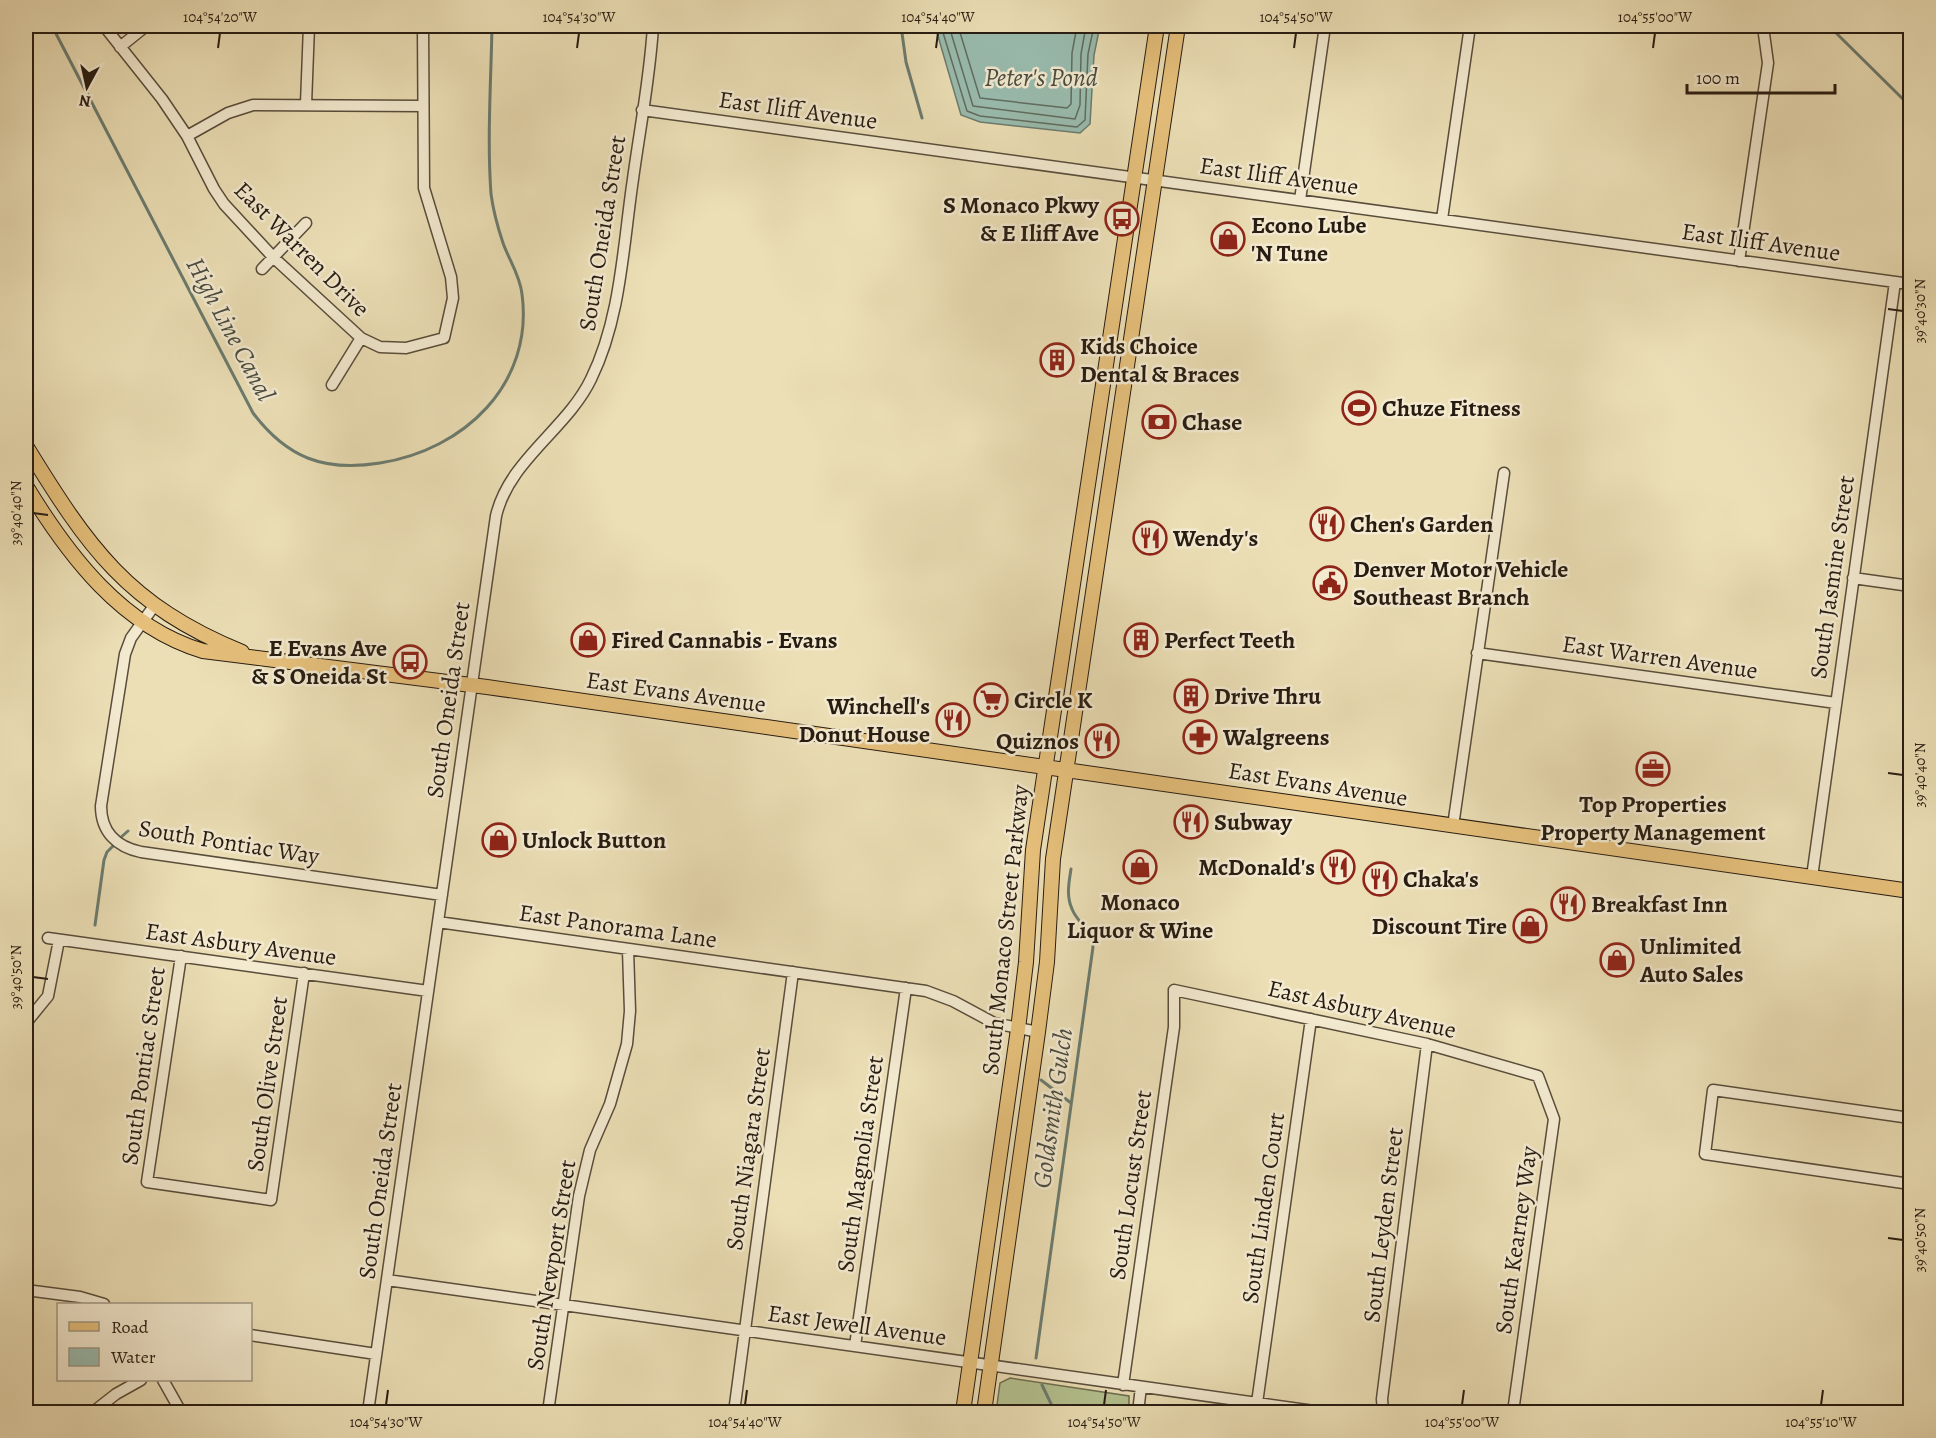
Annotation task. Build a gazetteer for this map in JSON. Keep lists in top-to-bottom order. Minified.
{"streets":{"main road":["East Evans Avenue","South Monaco Street Parkway"],"street":["East Iliff Avenue","South Oneida Street","East Warren Drive","South Jasmine Street","East Warren Avenue","South Pontiac Way","East Panorama Lane","East Asbury Avenue","South Pontiac Street","South Olive Street","South Niagara Street","South Magnolia Street","South Locust Street","South Linden Court","South Leyden Street","South Kearney Way","South Newport Street","East Jewell Avenue"]},"crossings":[["East Iliff Avenue","South Oneida Street"],["East Iliff Avenue","South Jasmine Street"],["East Iliff Avenue","South Monaco Street Parkway"],["South Oneida Street","East Evans Avenue"],["South Oneida Street","South Pontiac Way"],["South Oneida Street","East Panorama Lane"],["South Oneida Street","East Asbury Avenue"],["South Oneida Street","East Jewell Avenue"],["South Jasmine Street","East Warren Avenue"],["South Jasmine Street","East Evans Avenue"],["East Evans Avenue","South Pontiac Way"],["East Evans Avenue","South Monaco Street Parkway"],["East Panorama Lane","South Niagara Street"],["East Panorama Lane","South Newport Street"],["South Monaco Street Parkway","East Jewell Avenue"],["East Asbury Avenue","South Pontiac Street"],["East Asbury Avenue","South Olive Street"],["East Asbury Avenue","South Locust Street"],["East Asbury Avenue","South Linden Court"],["East Asbury Avenue","South Leyden Street"],["East Asbury Avenue","South Kearney Way"],["South Pontiac Street","South Olive Street"],["South Niagara Street","East Jewell Avenue"],["South Magnolia Street","East Jewell Avenue"],["South Locust Street","East Jewell Avenue"],["South Linden Court","East Jewell Avenue"],["South Newport Street","East Jewell Avenue"]],"water":["Peter's Pond","High Line Canal","Goldsmith Gulch"],"places":{"bus stop":["S Monaco Pkwy & E Iliff Ave","E Evans Ave & S Oneida St"],"shop":["Econo Lube 'N Tune","Fired Cannabis - Evans","Unlock Button","Monaco Liquor & Wine","Discount Tire","Unlimited Auto Sales"],"building":["Kids Choice Dental & Braces","Perfect Teeth","Drive Thru"],"sports":["Chuze Fitness"],"bank":["Chase"],"restaurant":["Chen's Garden","Wendy's","Winchell's Donut House","Quiznos","Subway","McDonald's","Chaka's","Breakfast Inn"],"public building":["Denver Motor Vehicle Southeast Branch"],"supermarket":["Circle K"],"pharmacy":["Walgreens"],"office":["Top Properties Property Management"]},"legend":["Road","Water"],"scale_bar":"100 m","north":"bottom","coordinates":["104°54'20\"W","104°54'30\"W","104°54'40\"W","104°54'50\"W","104°55'00\"W","39°40'30\"N","39°40'40\"N","39°40'50\"N","104°55'10\"W"]}
